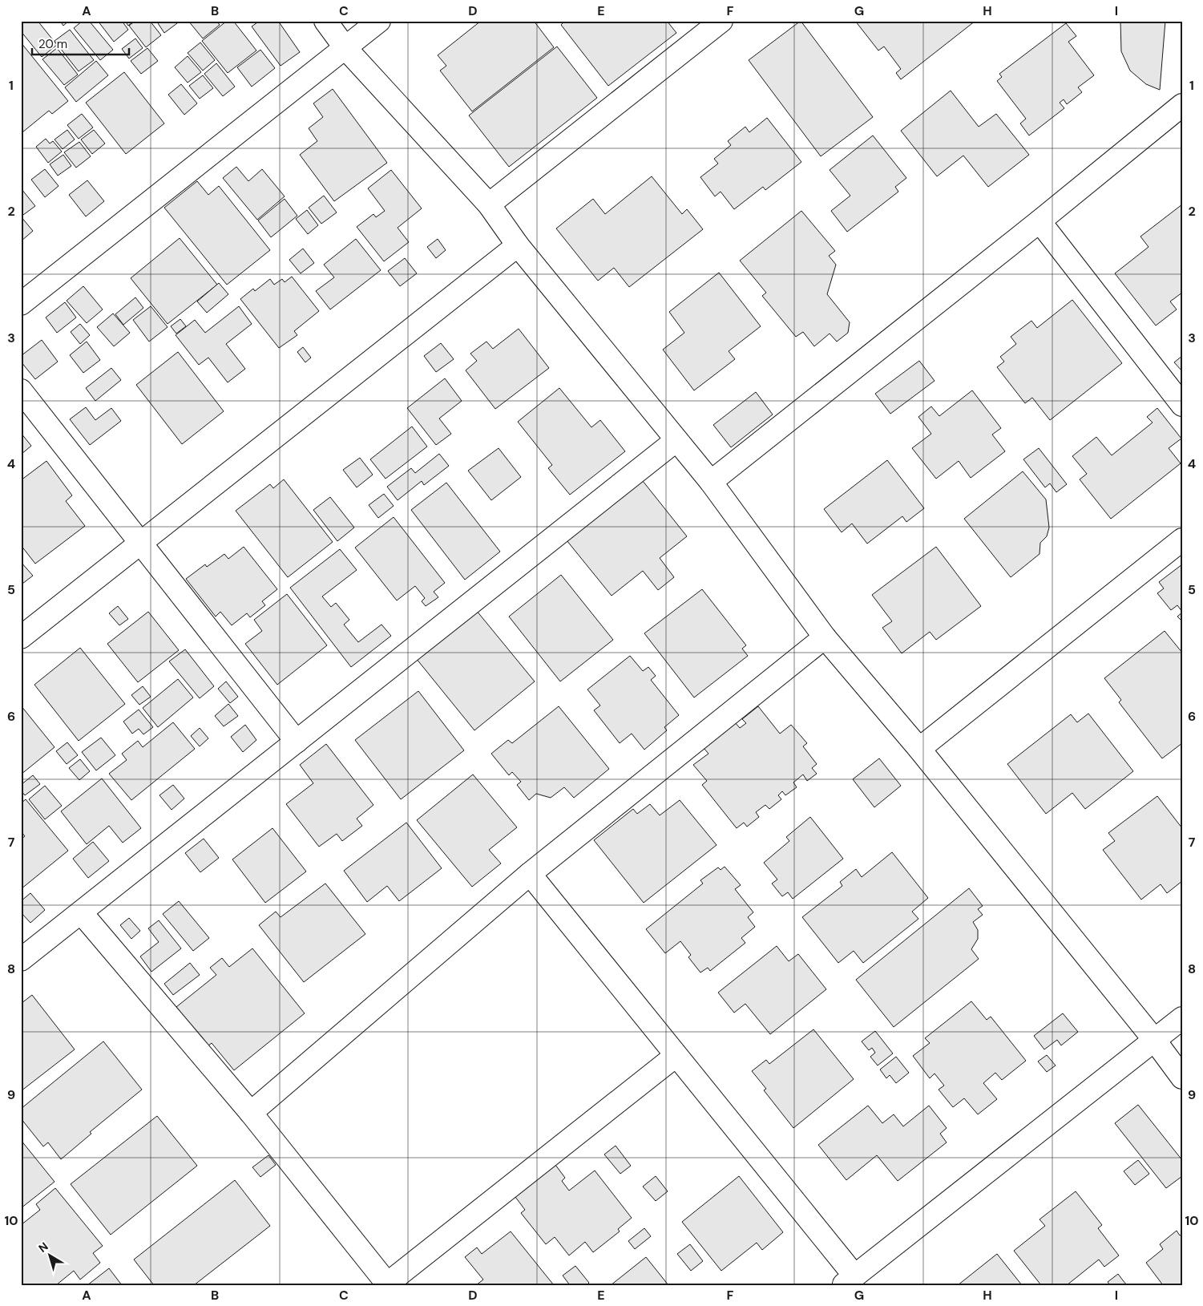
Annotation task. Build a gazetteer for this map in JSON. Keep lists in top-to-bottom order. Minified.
{"scale_bar":"20 m","north":"top left","grid":{"columns":["A","B","C","D","E","F","G","H","I"],"rows":["1","2","3","4","5","6","7","8","9","10"]}}
